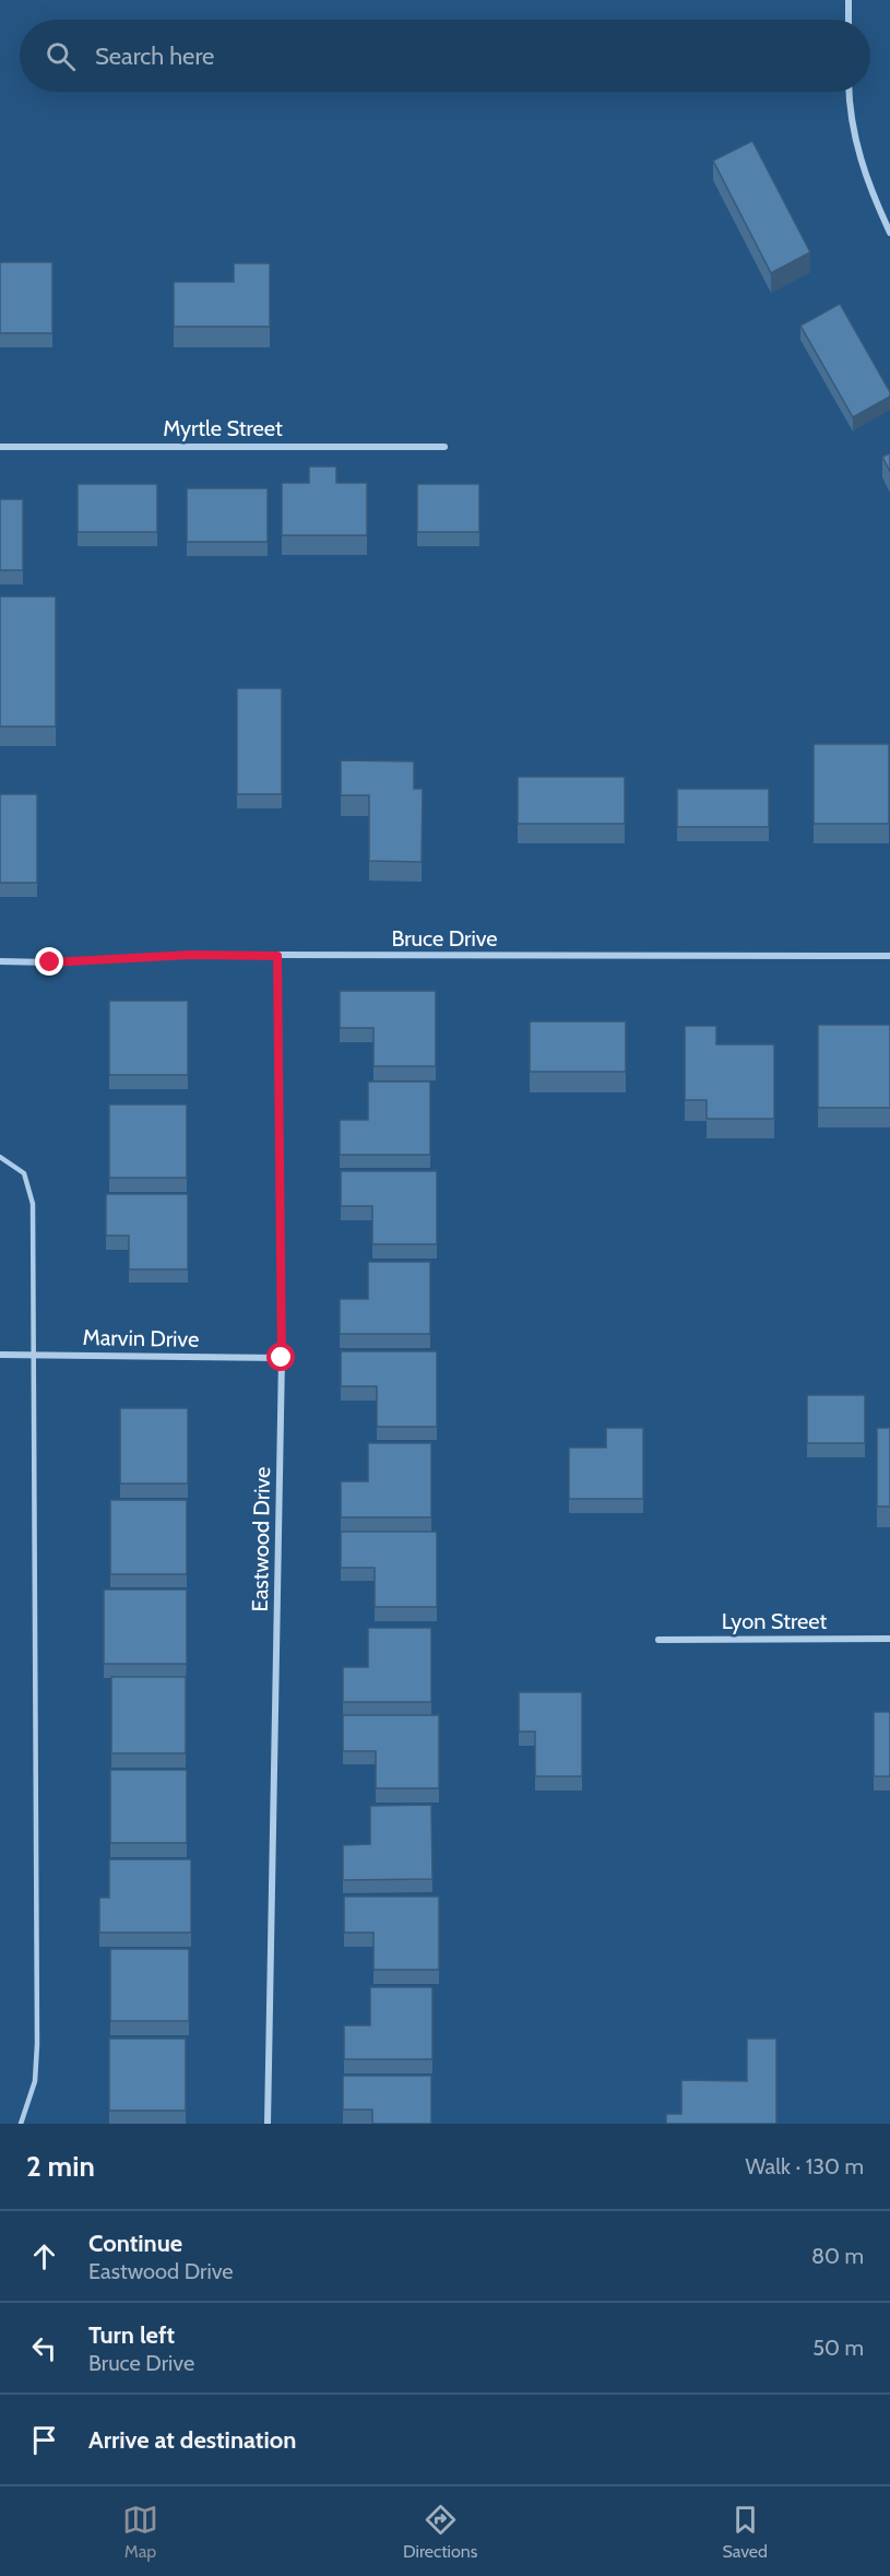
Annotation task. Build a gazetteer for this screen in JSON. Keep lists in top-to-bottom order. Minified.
{"streets":{"street":["Myrtle Street","Bruce Drive","Marvin Drive","Eastwood Drive","Lyon Street"]},"crossings":[["Bruce Drive","Eastwood Drive"],["Marvin Drive","Eastwood Drive"]],"page":{"search":"Search here","heading":["2 min","Walk · 130 m"],"list":[["Continue","Eastwood Drive","80 m"],["Turn left","Bruce Drive","50 m"],"Arrive at destination"],"nav":["Map","Directions","Saved"]}}
